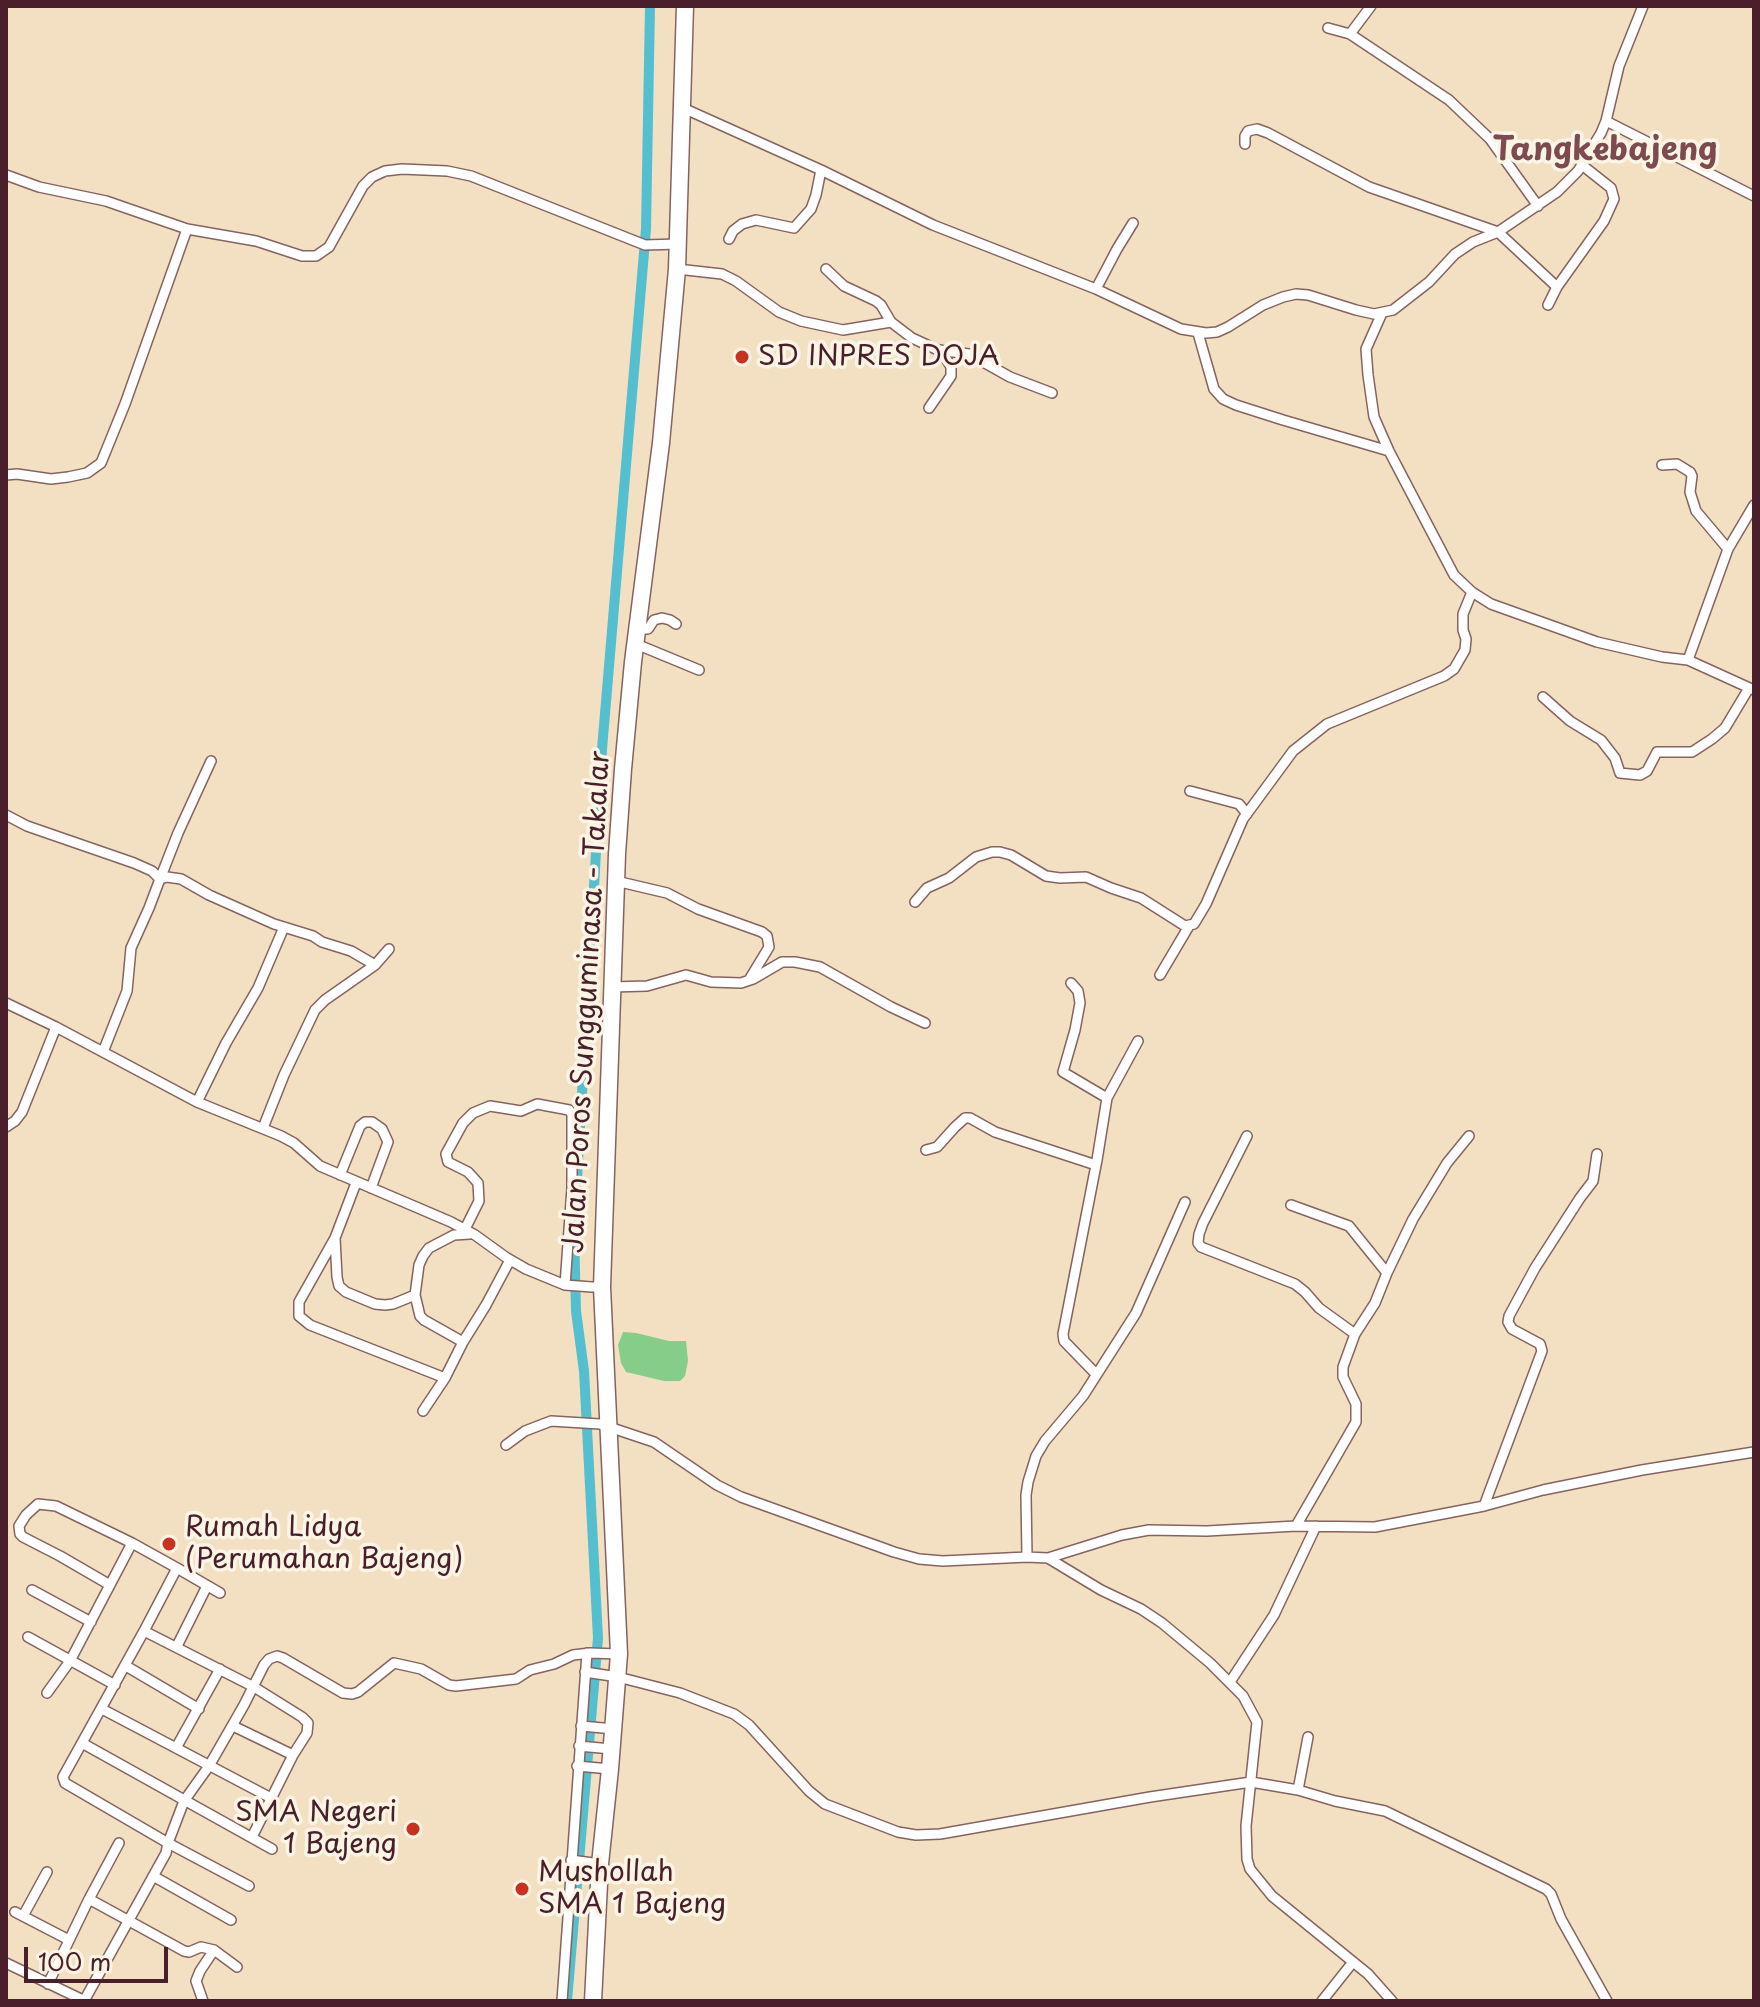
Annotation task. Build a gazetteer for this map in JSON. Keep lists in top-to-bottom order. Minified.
{"streets":{"highway":["Jalan Poros Sungguminasa - Takalar"]},"districts":["Tangkebajeng"],"places":["SD INPRES DOJA","Rumah Lidya (Perumahan Bajeng)","SMA Negeri 1 Bajeng","Mushollah SMA 1 Bajeng"],"scale_bar":"100 m"}
